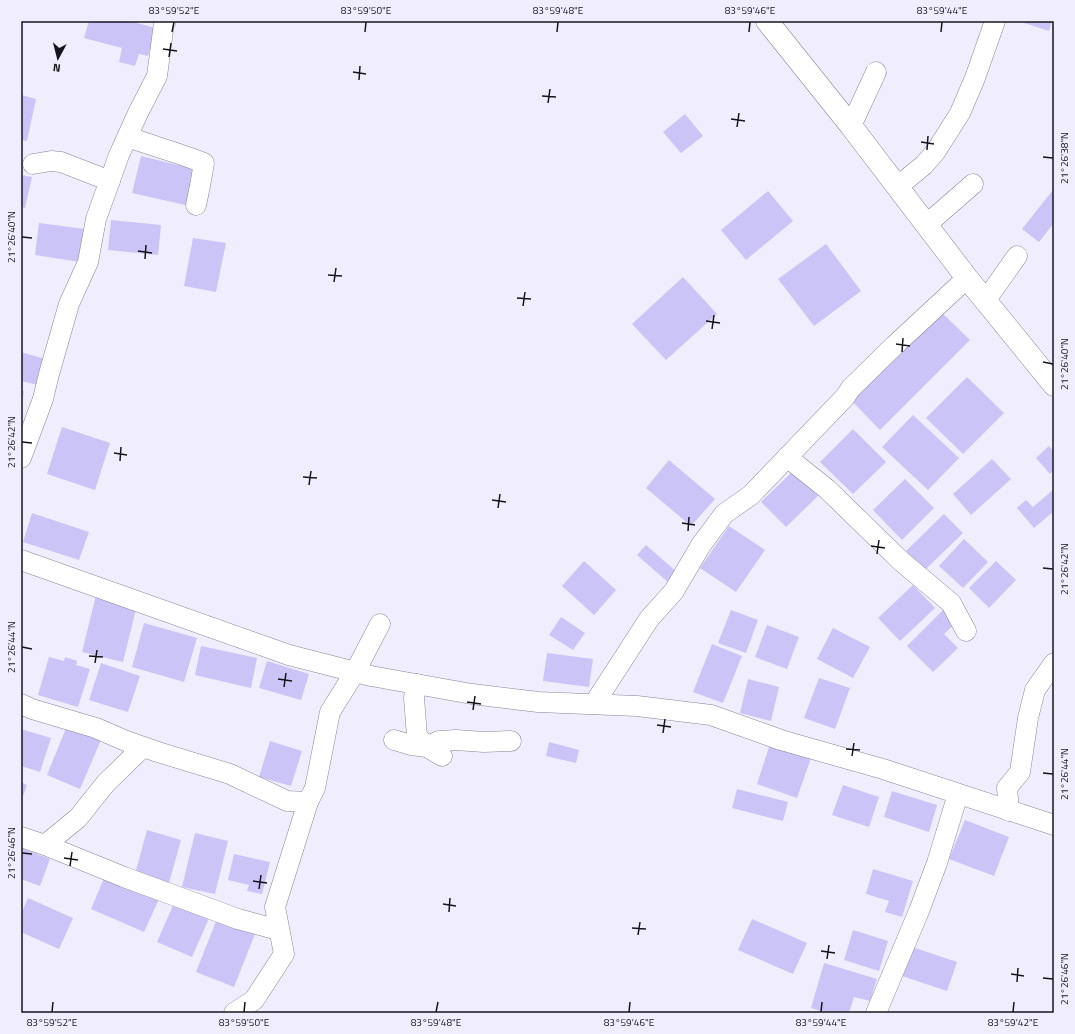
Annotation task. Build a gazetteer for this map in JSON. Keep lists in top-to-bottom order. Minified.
{"north":"bottom","coordinates":["83°59'52\"E","83°59'50\"E","83°59'48\"E","83°59'46\"E","83°59'44\"E","21°26'38\"N","21°26'40\"N","21°26'42\"N","21°26'44\"N","21°26'46\"N","83°59'42\"E"]}
